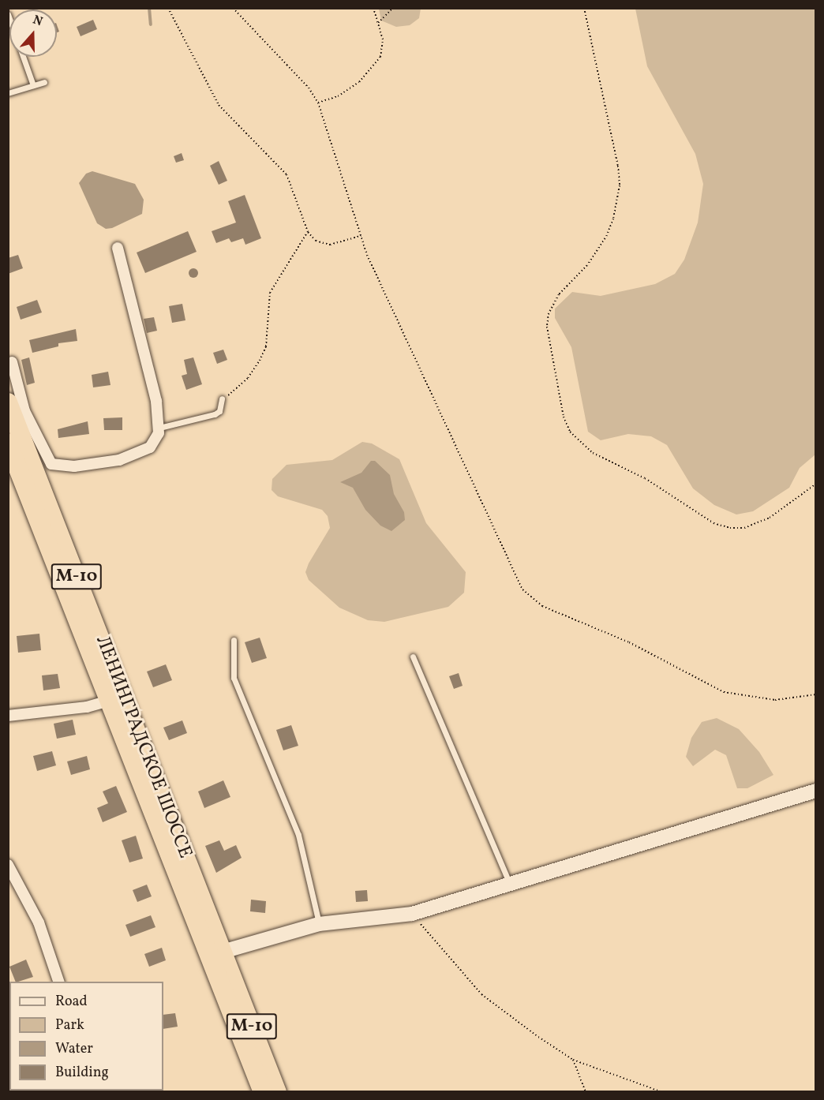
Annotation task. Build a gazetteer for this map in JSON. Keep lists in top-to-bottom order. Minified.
{"streets":{"highway":["М-10","ЛЕНИНГРАДСКОЕ ШОССЕ"]},"legend":["Road","Park","Water","Building"],"north":"top"}
